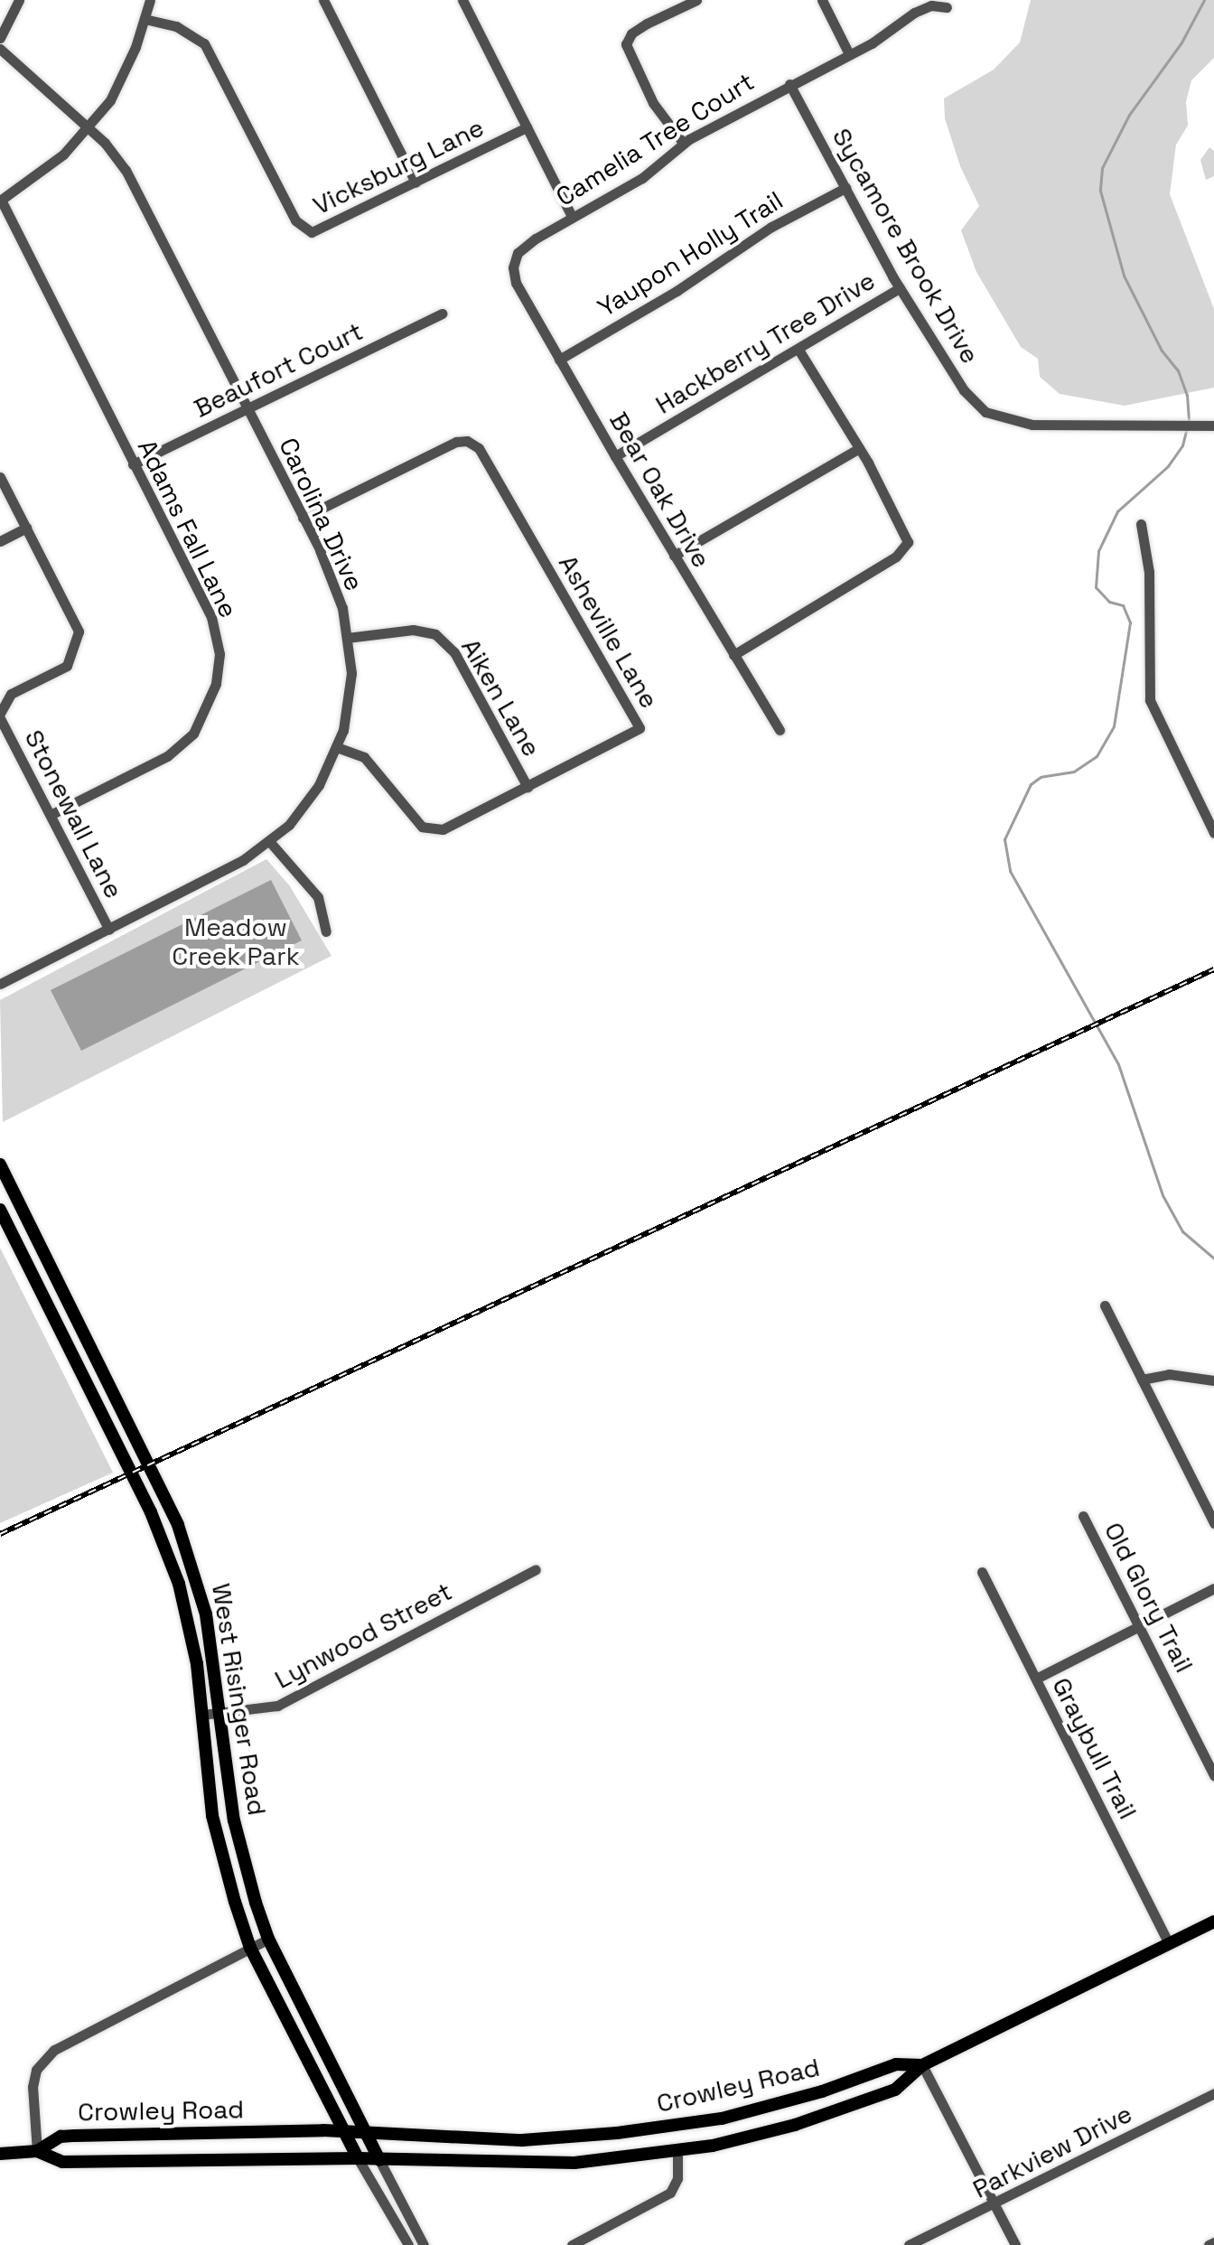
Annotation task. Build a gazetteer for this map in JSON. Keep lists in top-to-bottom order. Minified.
{"streets":{"main road":["West Risinger Road","Crowley Road"],"street":["Camelia Tree Court","Vicksburg Lane","Sycamore Brook Drive","Yaupon Holly Trail","Hackberry Tree Drive","Beaufort Court","Bear Oak Drive","Carolina Drive","Adams Fall Lane","Asheville Lane","Aiken Lane","Stonewall Lane","Old Glory Trail","Lynwood Street","Graybull Trail","Parkview Drive"]},"crossings":[["Camelia Tree Court","Sycamore Brook Drive"],["Camelia Tree Court","Bear Oak Drive"],["Sycamore Brook Drive","Yaupon Holly Trail"],["Sycamore Brook Drive","Hackberry Tree Drive"],["Yaupon Holly Trail","Bear Oak Drive"],["Hackberry Tree Drive","Bear Oak Drive"],["Beaufort Court","Carolina Drive"],["Beaufort Court","Adams Fall Lane"],["Carolina Drive","Asheville Lane"],["Carolina Drive","Aiken Lane"],["Carolina Drive","Stonewall Lane"],["Adams Fall Lane","Stonewall Lane"],["Asheville Lane","Aiken Lane"],["Lynwood Street","West Risinger Road"],["West Risinger Road","Crowley Road"],["Graybull Trail","Crowley Road"]],"parks":["Meadow Creek Park"]}
